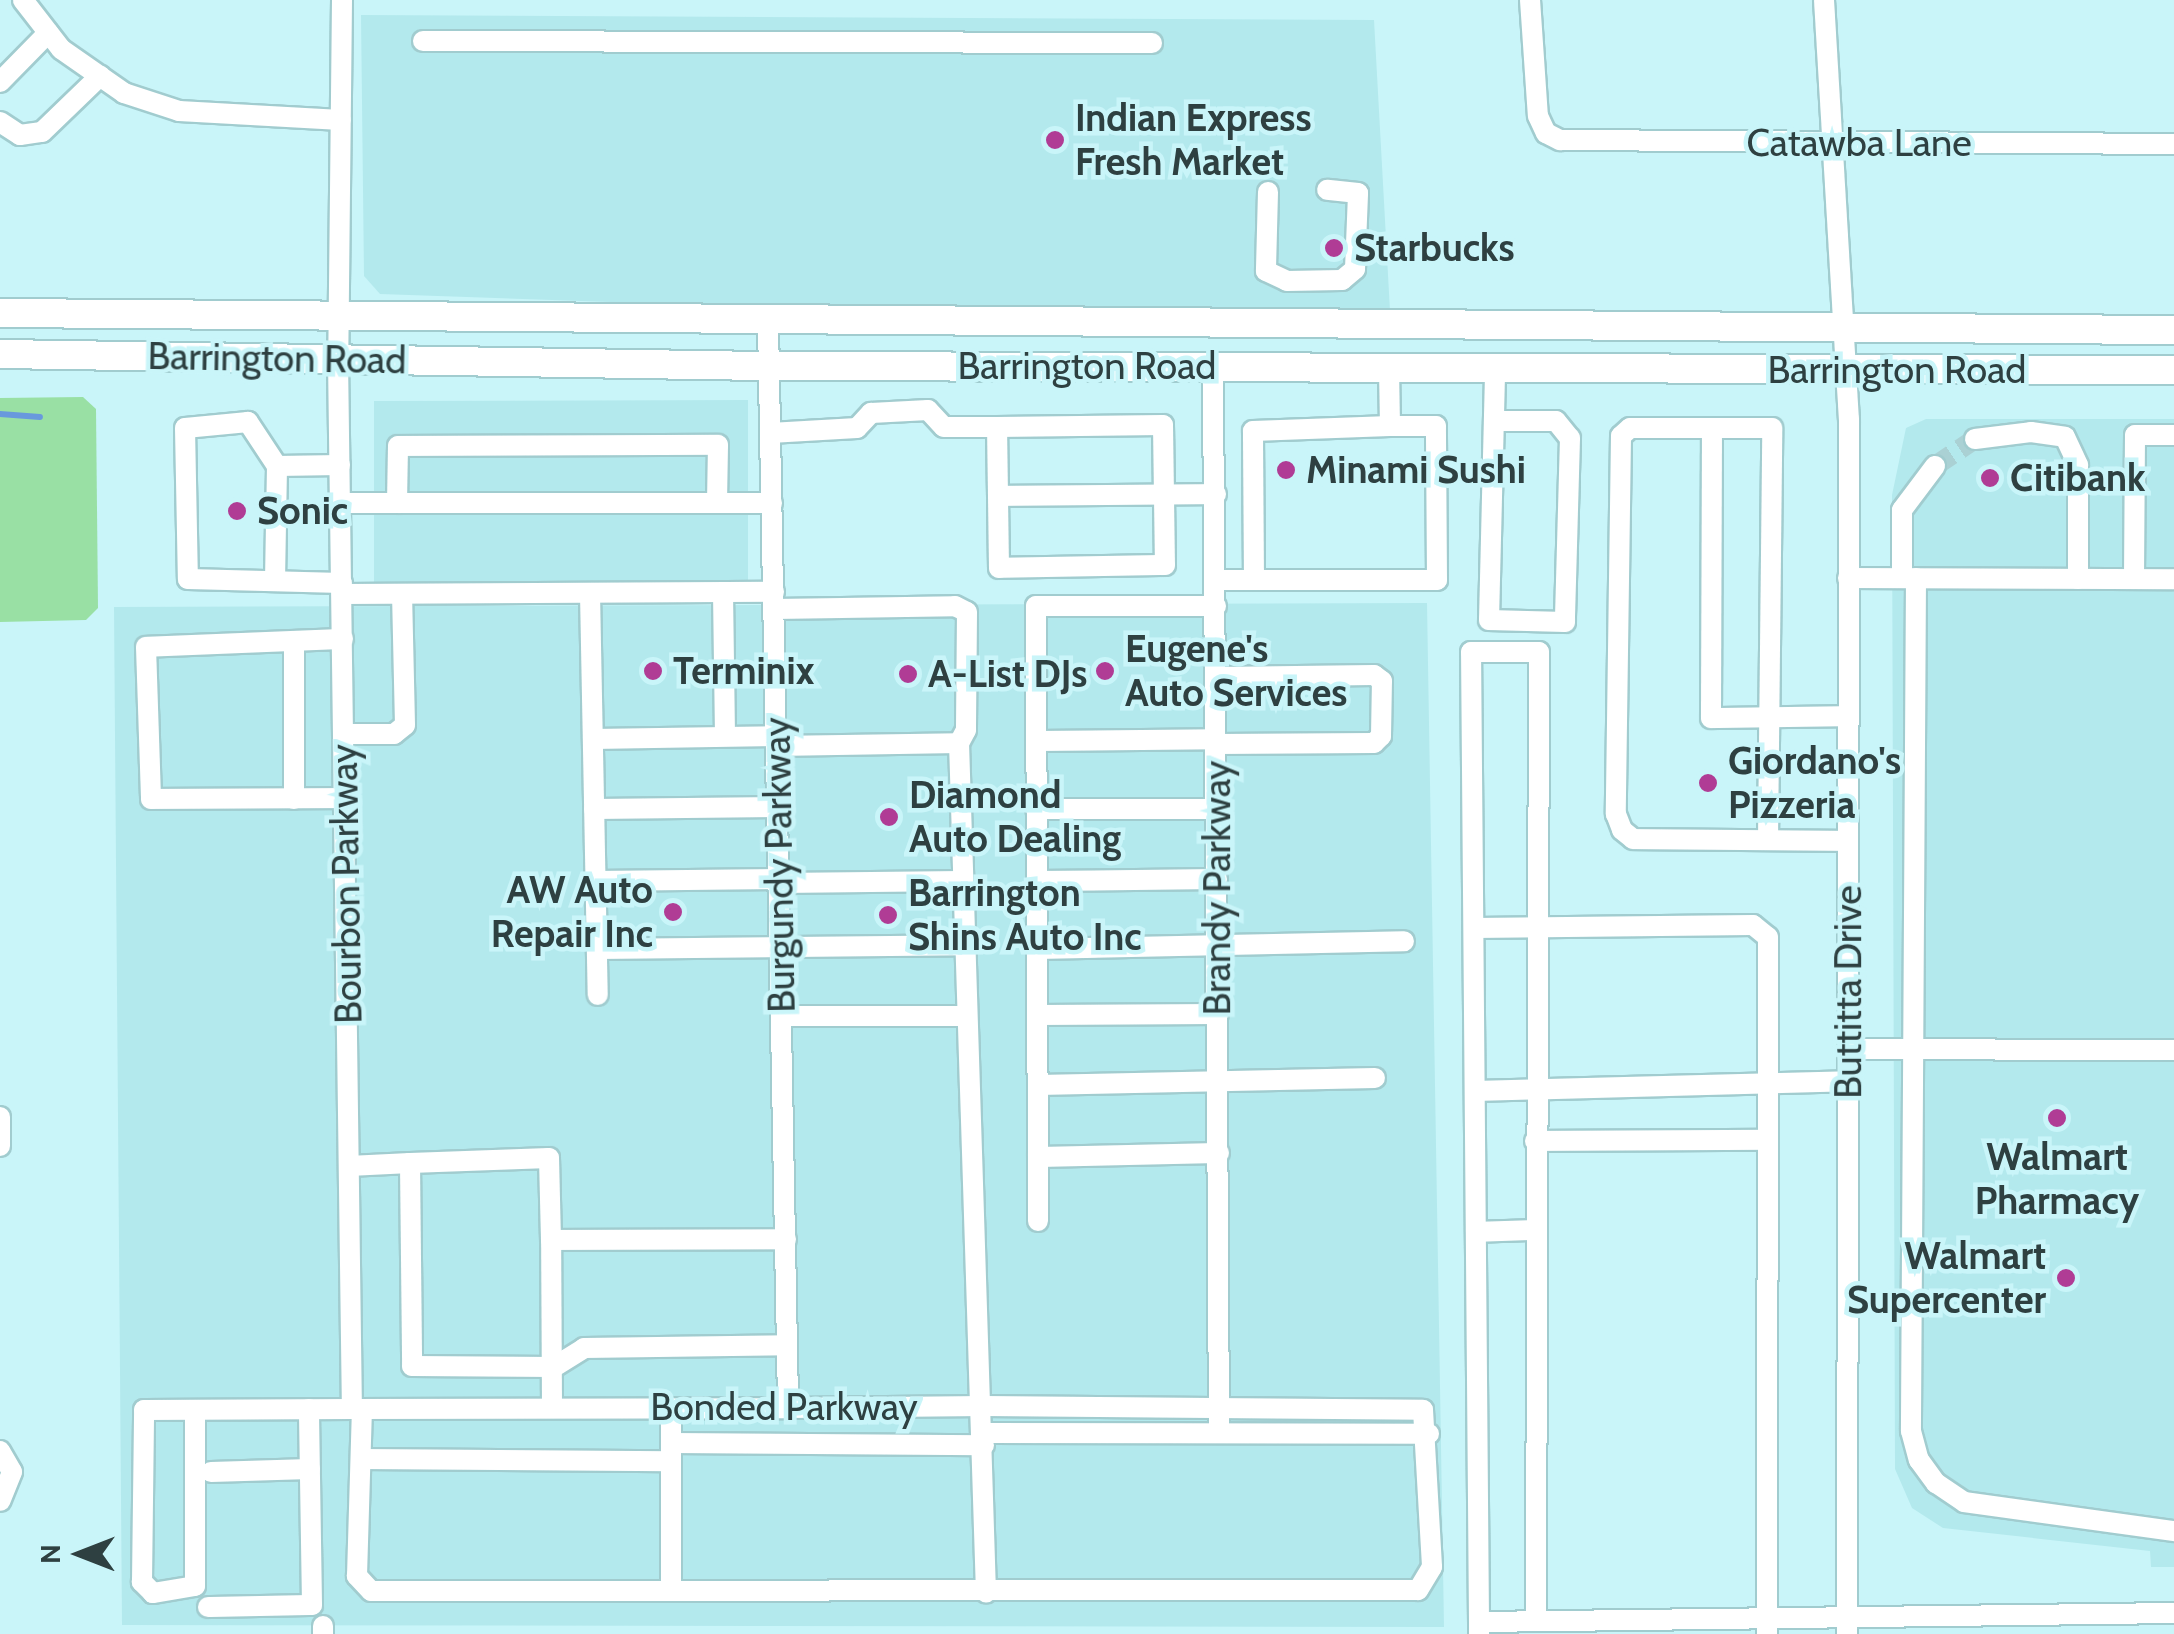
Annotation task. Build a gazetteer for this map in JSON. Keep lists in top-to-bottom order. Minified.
{"streets":{"main road":["Barrington Road"],"street":["Catawba Lane","Burgundy Parkway","Bourbon Parkway","Brandy Parkway","Buttitta Drive","Bonded Parkway"]},"crossings":[["Catawba Lane","Buttitta Drive"],["Barrington Road","Burgundy Parkway"],["Barrington Road","Bourbon Parkway"],["Barrington Road","Brandy Parkway"],["Barrington Road","Buttitta Drive"],["Burgundy Parkway","Bonded Parkway"],["Bourbon Parkway","Bonded Parkway"],["Brandy Parkway","Bonded Parkway"]],"places":["Indian Express Fresh Market","Starbucks","Minami Sushi","Citibank","Sonic","Terminix","Eugene's Auto Services","A-List DJs","Giordano's Pizzeria","Diamond Auto Dealing","AW Auto Repair Inc","Barrington Shins Auto Inc","Walmart Pharmacy","Walmart Supercenter"],"north":"left"}
